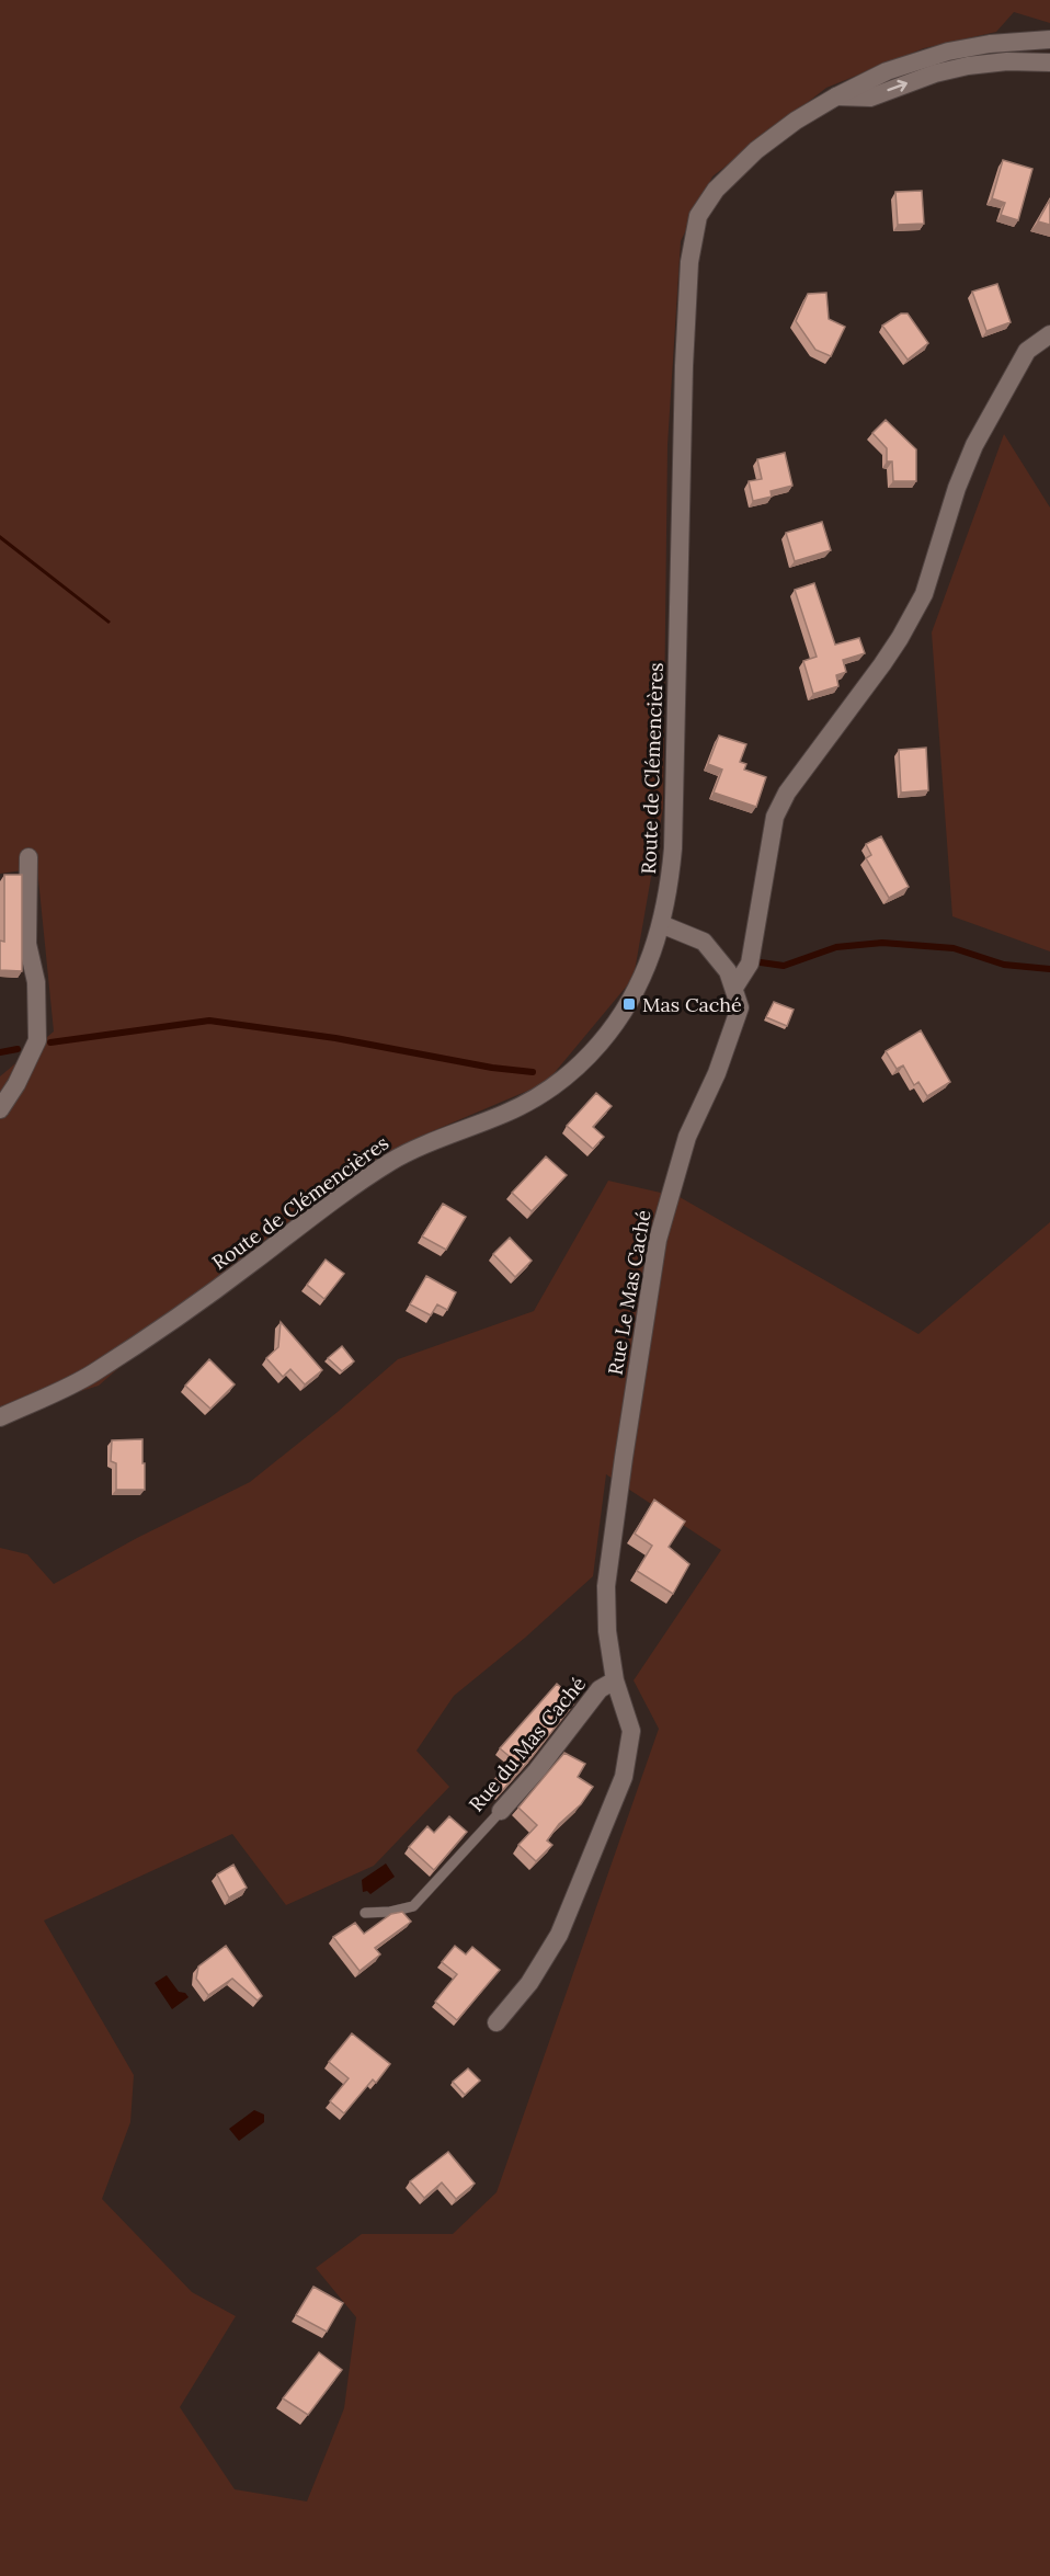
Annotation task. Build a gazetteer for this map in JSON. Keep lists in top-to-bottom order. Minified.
{"streets":{"street":["Route de Clémencières","Rue Le Mas Caché","Rue du Mas Caché"]},"crossings":[["Route de Clémencières","Rue Le Mas Caché"],["Rue Le Mas Caché","Rue du Mas Caché"]],"places":{"transit":["Mas Caché"]}}
